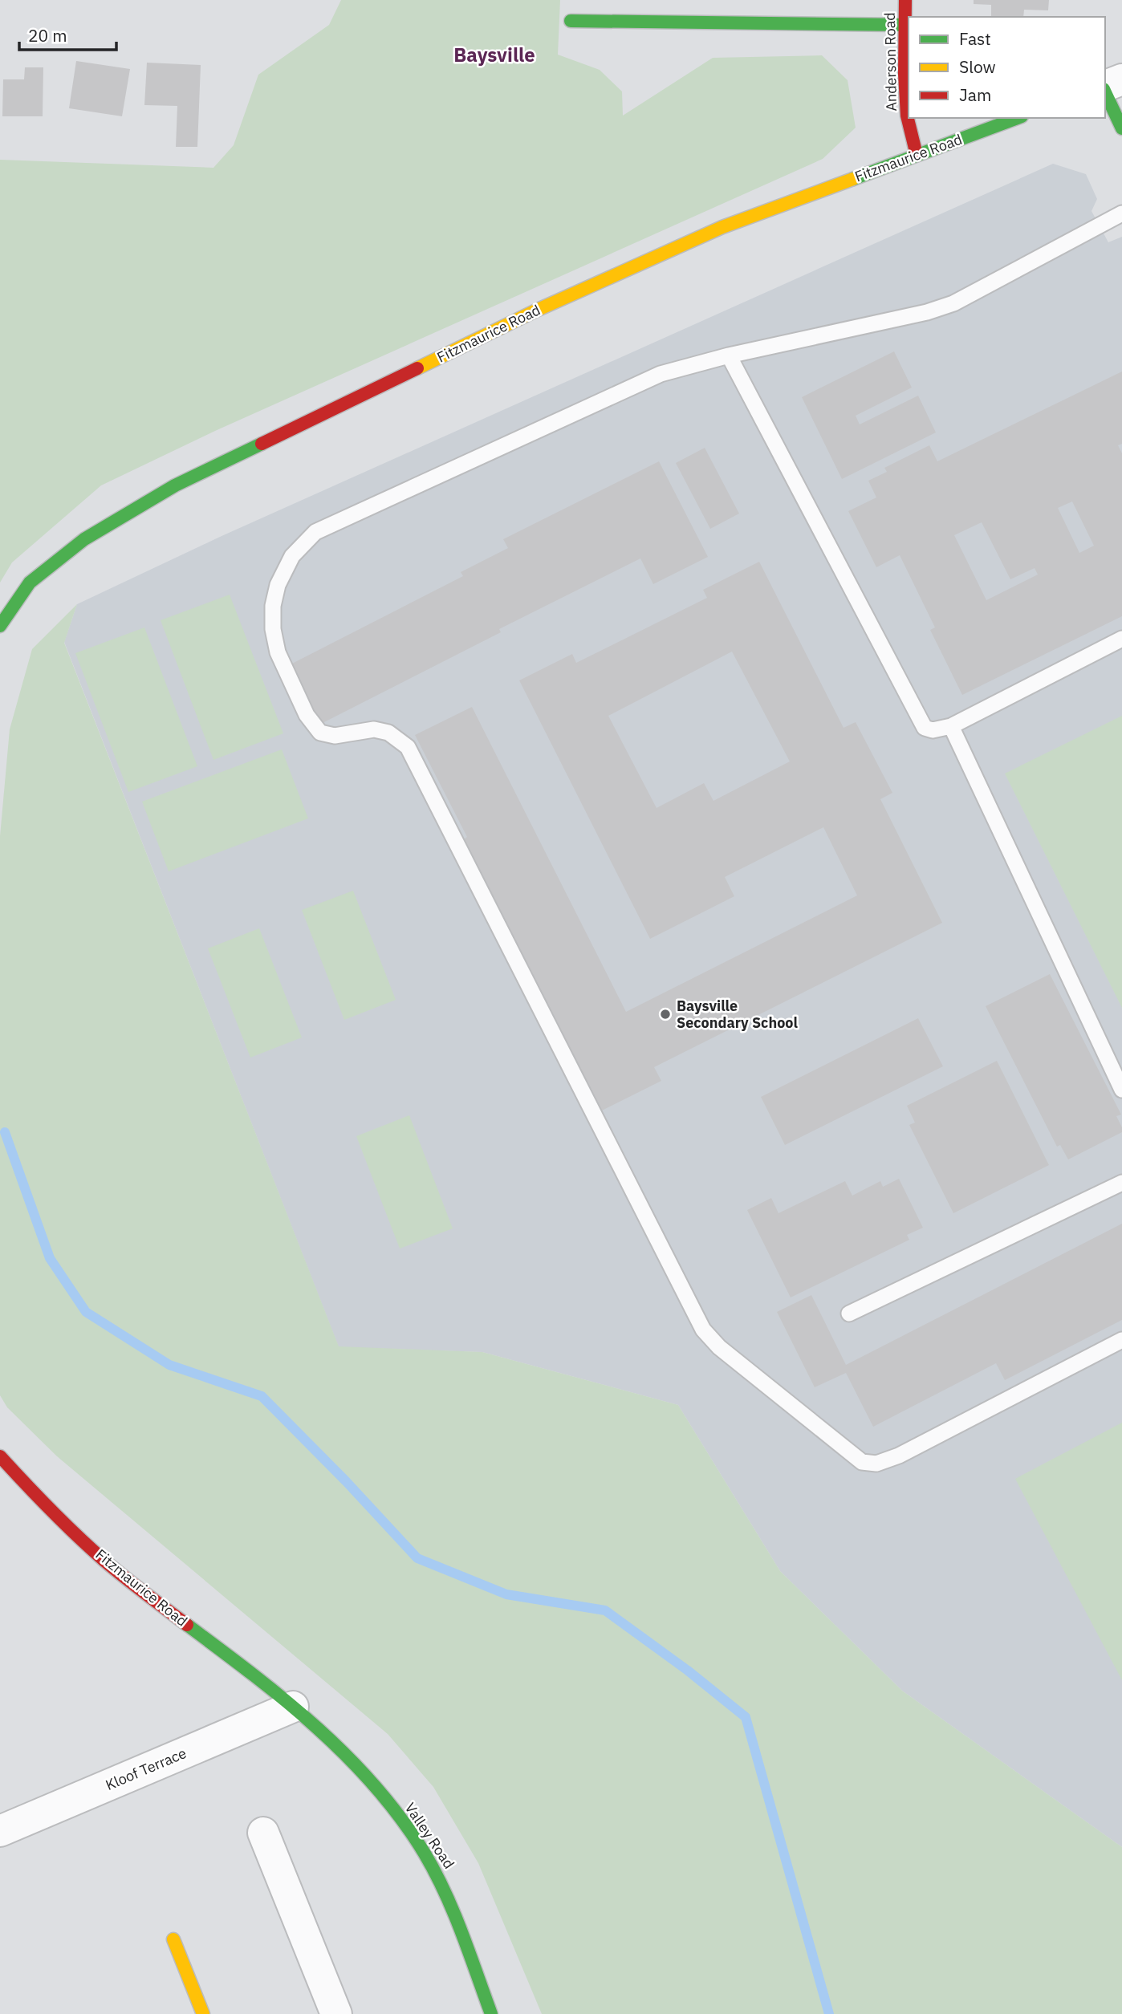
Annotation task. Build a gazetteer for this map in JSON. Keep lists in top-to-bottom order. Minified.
{"streets":{"street":["Anderson Road","Fitzmaurice Road","Kloof Terrace","Valley Road"]},"crossings":[["Anderson Road","Fitzmaurice Road"],["Fitzmaurice Road","Kloof Terrace"],["Fitzmaurice Road","Valley Road"],["Kloof Terrace","Valley Road"]],"districts":["Baysville"],"places":["Baysville Secondary School"],"legend":["Fast","Slow","Jam"],"scale_bar":"20 m"}
